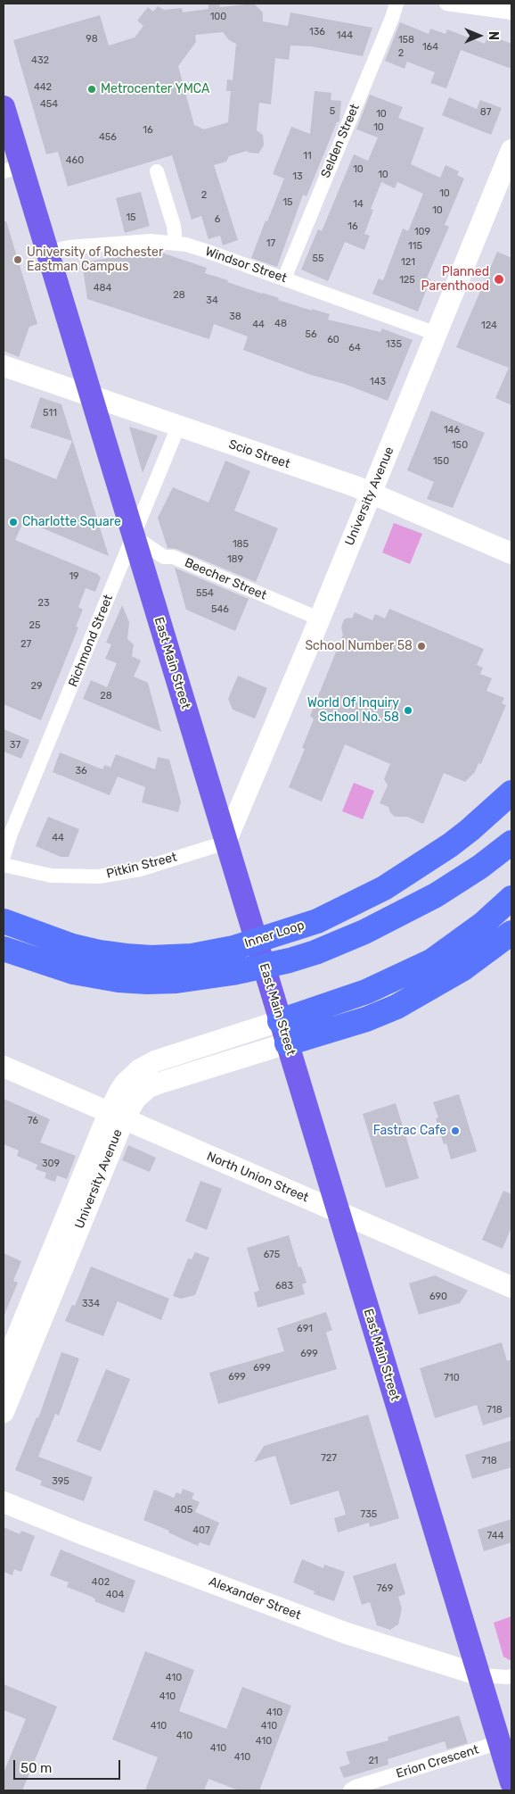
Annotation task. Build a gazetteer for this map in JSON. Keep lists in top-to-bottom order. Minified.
{"streets":{"highway":["Inner Loop"],"main road":["East Main Street"],"street":["Selden Street","Windsor Street","Scio Street","University Avenue","Beecher Street","Richmond Street","Pitkin Street","North Union Street","Alexander Street","Erion Crescent"]},"crossings":[["Selden Street","Windsor Street"],["Windsor Street","University Avenue"],["Windsor Street","East Main Street"],["Scio Street","University Avenue"],["Scio Street","Richmond Street"],["Scio Street","East Main Street"],["University Avenue","Beecher Street"],["University Avenue","East Main Street"],["University Avenue","Pitkin Street"],["University Avenue","North Union Street"],["Beecher Street","Richmond Street"],["Beecher Street","East Main Street"],["Richmond Street","East Main Street"],["East Main Street","Pitkin Street"],["East Main Street","North Union Street"],["East Main Street","Alexander Street"],["East Main Street","Erion Crescent"]],"places":["Metrocenter YMCA","University of Rochester Eastman Campus","Planned Parenthood","Charlotte Square","School Number 58","World Of Inquiry School No. 58","Fastrac Cafe"],"house_numbers":["100","136","144","98","158","164","2","432","442","454","5","87","10","10","16","456","11","460","10","10","13","10","2","15","14","10","15","6","16","109","17","115","55","121","125","484","28","34","38","48","44","124","56","60","135","64","143","511","146","150","150","185","189","19","554","23","546","25","27","29","28","37","36","44","76","309","675","683","690","334","691","699","699","699","710","718","727","718","395","405","735","407","744","402","769","404","410","410","410","410","410","410","410","410","410","21"],"scale_bar":"50 m","north":"right"}
